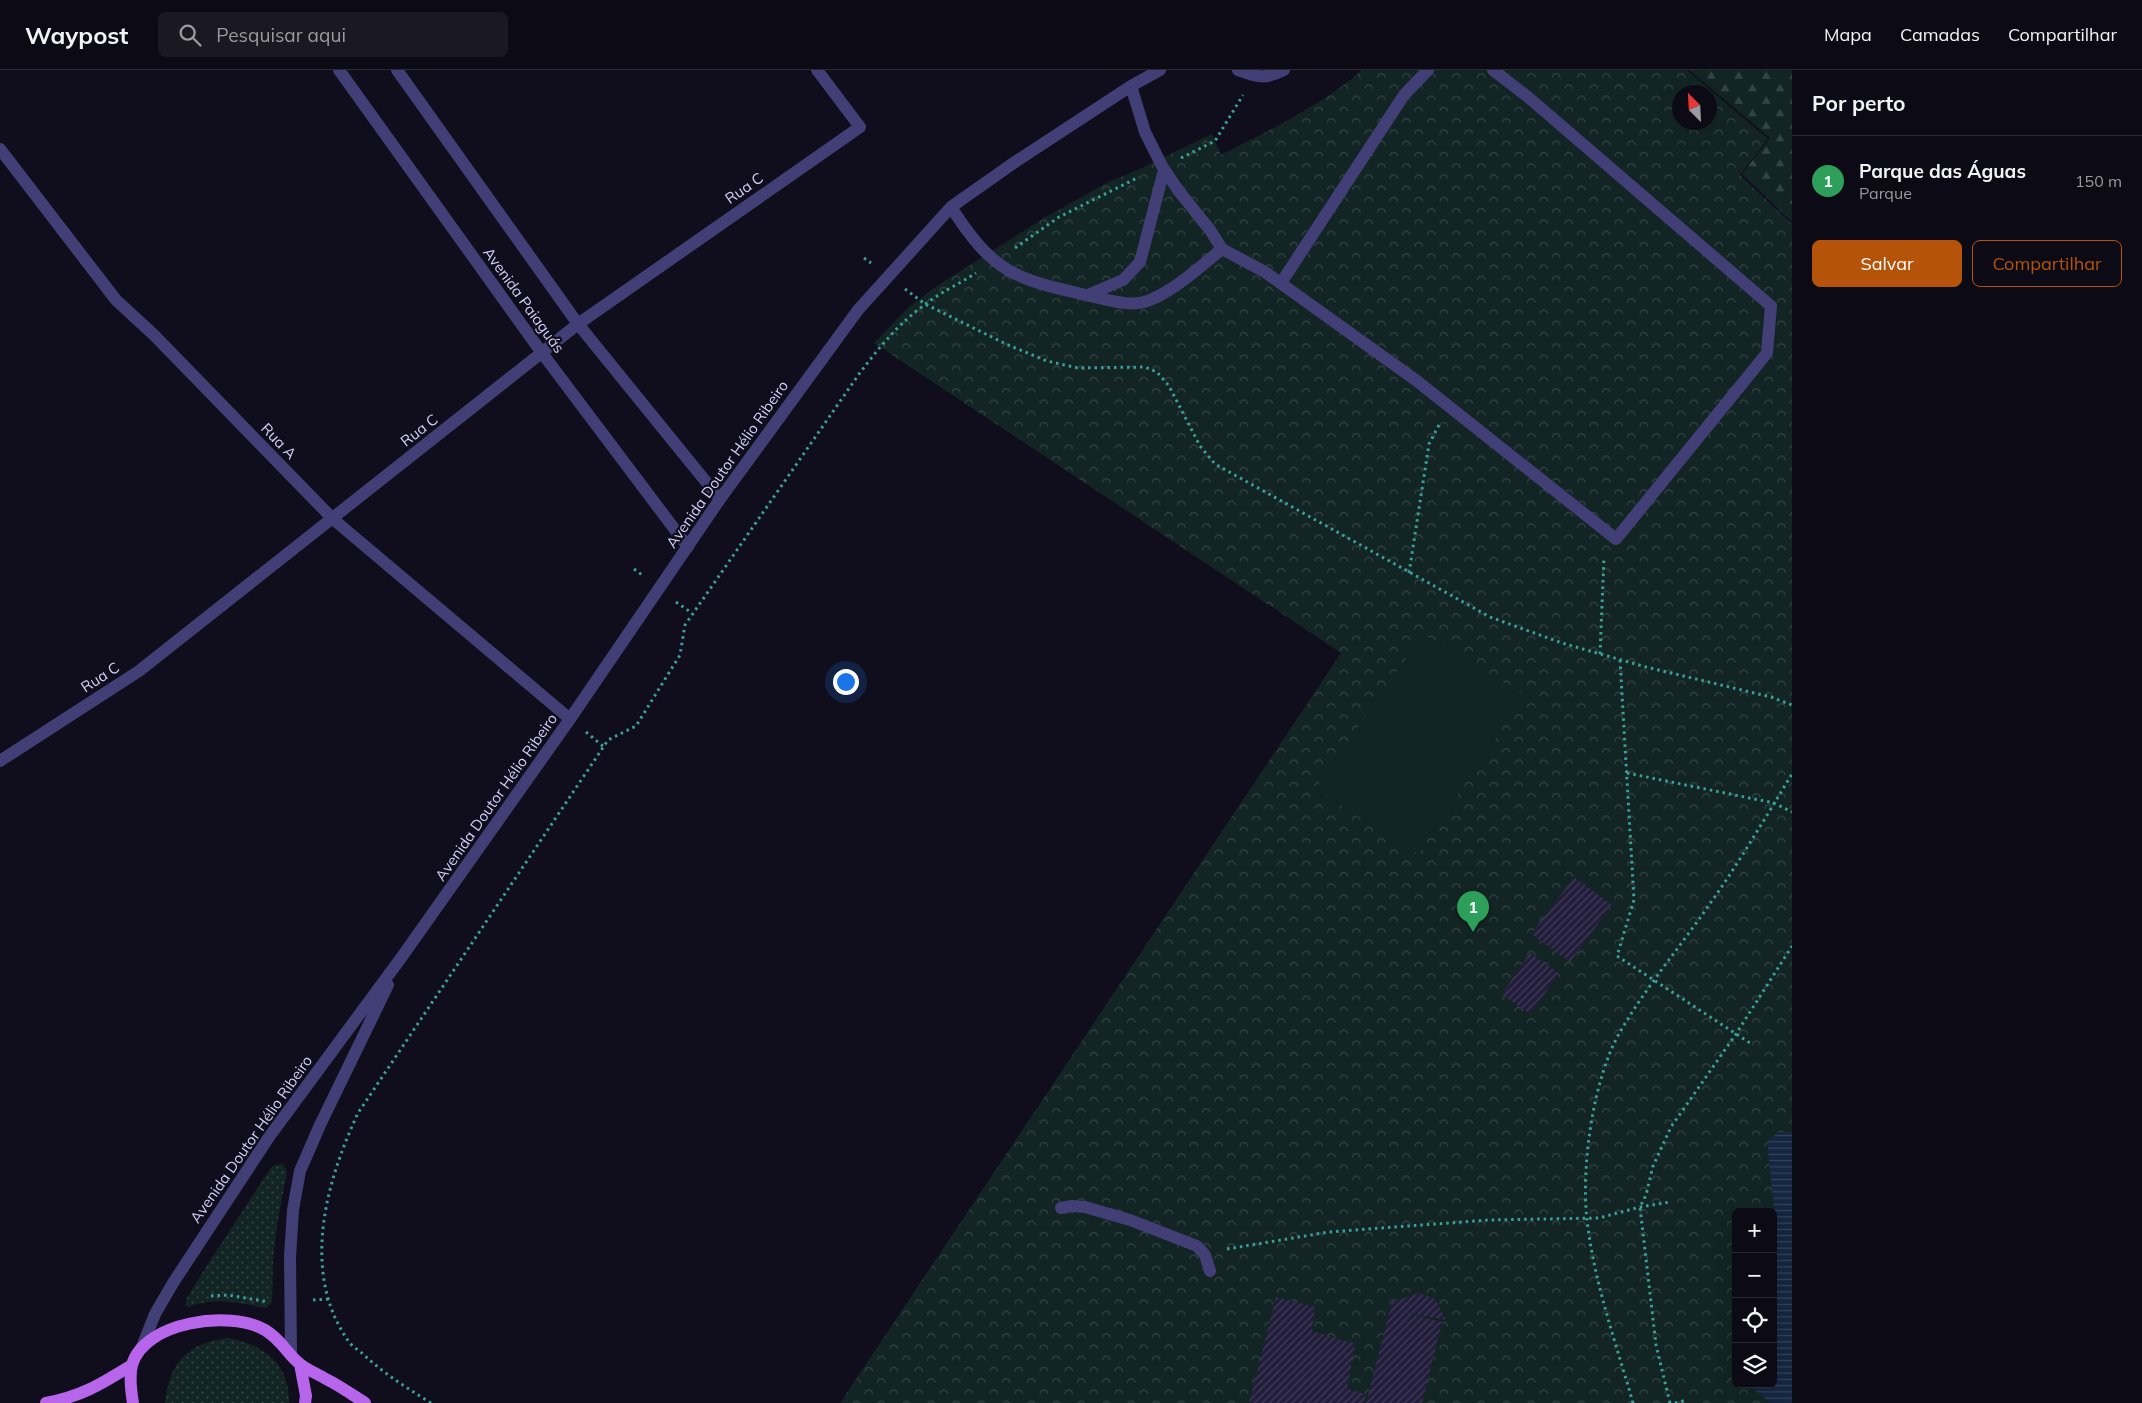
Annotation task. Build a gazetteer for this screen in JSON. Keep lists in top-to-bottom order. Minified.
{"streets":{"main road":["Avenida Doutor Hélio Ribeiro"],"street":["Rua C","Avenida Paiaguás","Rua A"]},"crossings":[["Rua C","Avenida Paiaguás"],["Rua C","Rua A"],["Avenida Paiaguás","Avenida Doutor Hélio Ribeiro"],["Rua A","Avenida Doutor Hélio Ribeiro"]],"north":"top left","page":{"header":"Waypost","search":"Pesquisar aqui","nav":["Mapa","Camadas","Compartilhar"],"heading":"Por perto","list":[{"mark":"1","name":"Parque das Águas","note":"Parque","value":"150 m"}],"buttons":["Salvar","Compartilhar"],"pins":"1","map_buttons":["+","−"]}}
